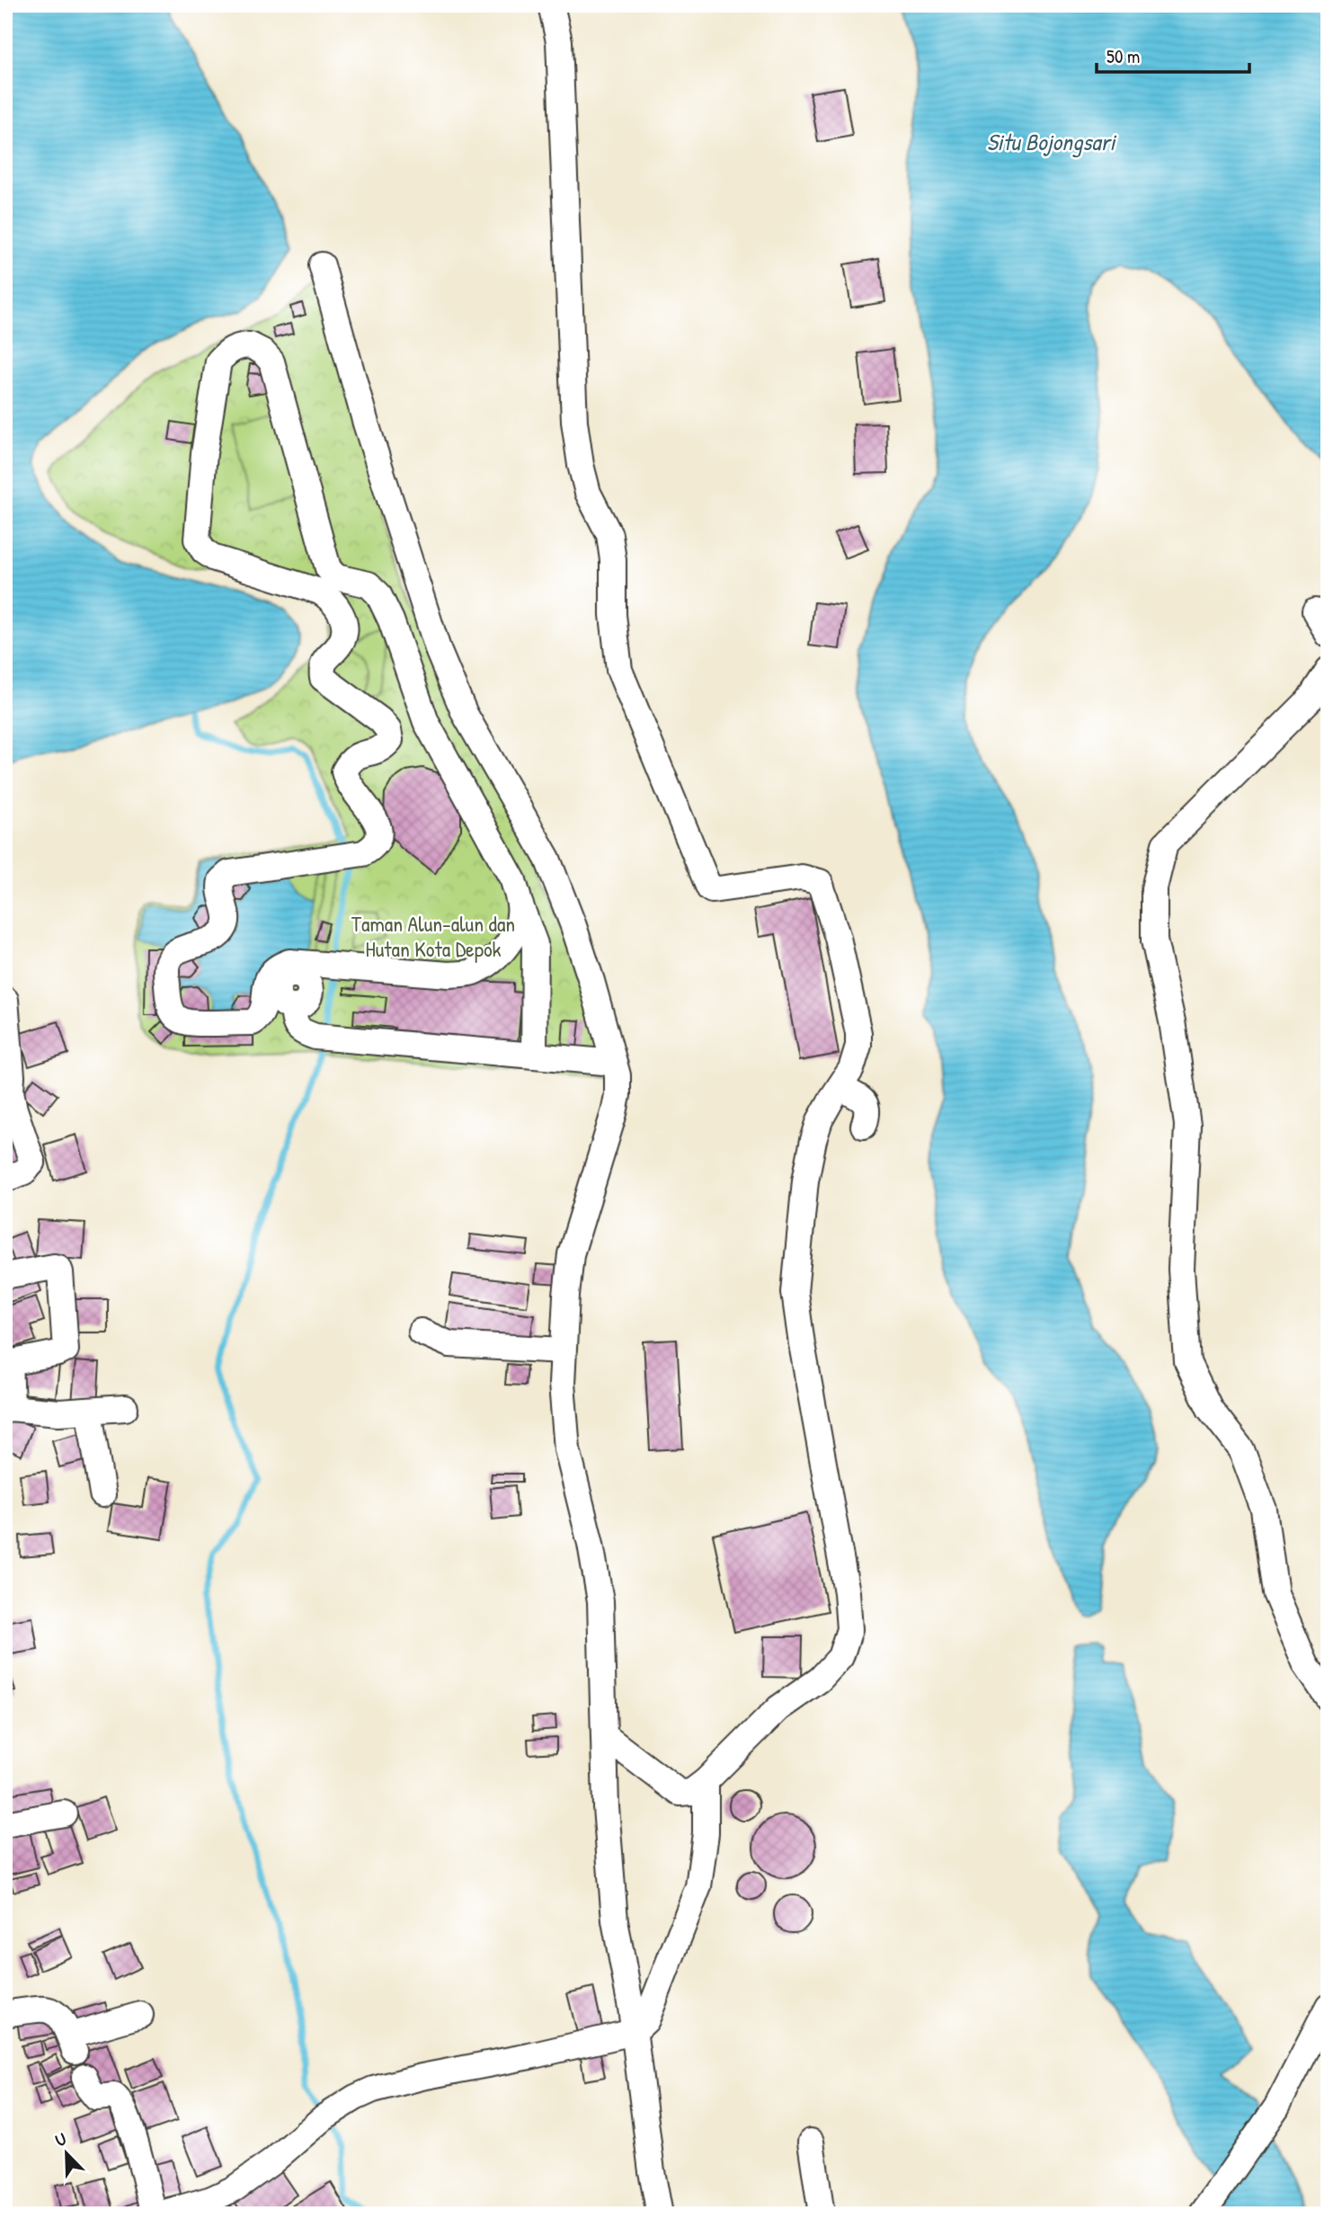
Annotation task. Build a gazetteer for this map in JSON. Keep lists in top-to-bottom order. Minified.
{"water":["Situ Bojongsari"],"parks":["Taman Alun-alun dan Hutan Kota Depok"],"scale_bar":"50 m","north":"top left"}
